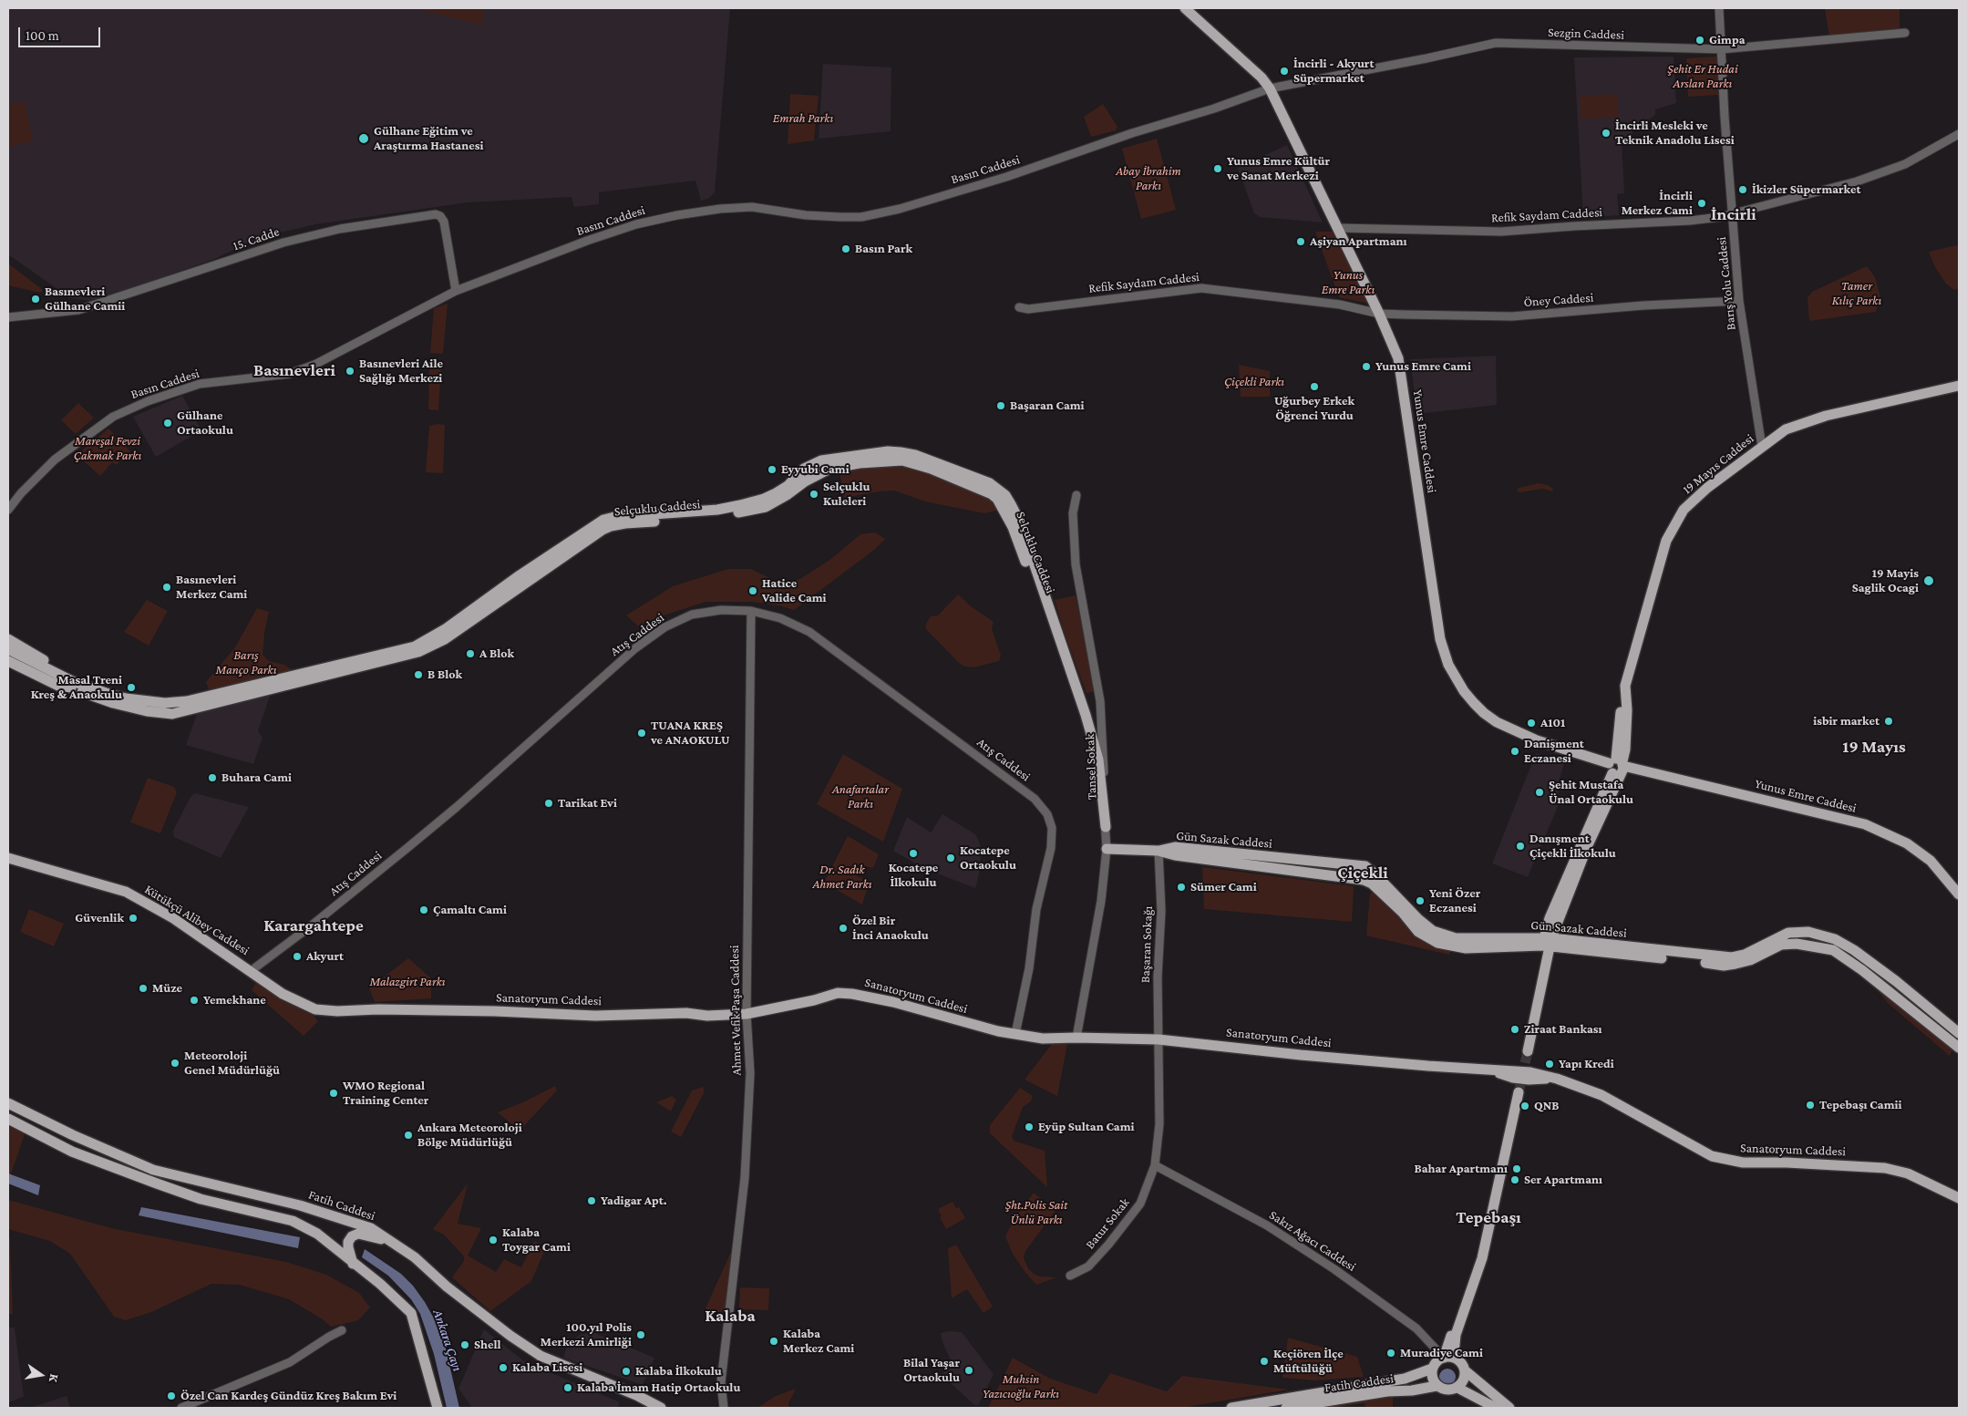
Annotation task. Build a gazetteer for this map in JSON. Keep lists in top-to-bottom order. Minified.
{"streets":{"main road":["Yunus Emre Caddesi","19 Mayıs Caddesi","Selçuklu Caddesi","Gün Sazak Caddesi","Kütükçü Alibey Caddesi","Sanatoryum Caddesi","Fatih Caddesi"],"street":["Sezgin Caddesi","Basın Caddesi","Refik Saydam Caddesi","15. Cadde","Barış Yolu Caddesi","Öney Caddesi","Atış Caddesi","Tansel Sokak","Başaran Sokağı","Ahmet Vefik Paşa Caddesi","Batur Sokak","Sakız Ağacı Caddesi"]},"crossings":[["Sezgin Caddesi","Basın Caddesi"],["Sezgin Caddesi","Barış Yolu Caddesi"],["Sezgin Caddesi","Yunus Emre Caddesi"],["Basın Caddesi","15. Cadde"],["Basın Caddesi","Yunus Emre Caddesi"],["Refik Saydam Caddesi","Barış Yolu Caddesi"],["Refik Saydam Caddesi","Öney Caddesi"],["Refik Saydam Caddesi","Yunus Emre Caddesi"],["Barış Yolu Caddesi","Öney Caddesi"],["Barış Yolu Caddesi","19 Mayıs Caddesi"],["Öney Caddesi","Yunus Emre Caddesi"],["Yunus Emre Caddesi","19 Mayıs Caddesi"],["19 Mayıs Caddesi","Gün Sazak Caddesi"],["Selçuklu Caddesi","Tansel Sokak"],["Atış Caddesi","Kütükçü Alibey Caddesi"],["Atış Caddesi","Sanatoryum Caddesi"],["Atış Caddesi","Ahmet Vefik Paşa Caddesi"],["Tansel Sokak","Gün Sazak Caddesi"],["Tansel Sokak","Sanatoryum Caddesi"],["Gün Sazak Caddesi","Başaran Sokağı"],["Kütükçü Alibey Caddesi","Sanatoryum Caddesi"],["Başaran Sokağı","Sanatoryum Caddesi"],["Başaran Sokağı","Batur Sokak"],["Sanatoryum Caddesi","Ahmet Vefik Paşa Caddesi"],["Sanatoryum Caddesi","Batur Sokak"],["Fatih Caddesi","Sakız Ağacı Caddesi"],["Batur Sokak","Sakız Ağacı Caddesi"]],"districts":["İncirli","Basınevleri","19 Mayıs","Çiçekli","Karargahtepe","Tepebaşı","Kalaba"],"water":["Ankara Çayı"],"parks":["Şehit Er Hudai Arslan Parkı","Emrah Parkı","Abay İbrahim Parkı","Yunus Emre Parkı","Tamer Kılıç Parkı","Çiçekli Parkı","Mareşal Fevzi Çakmak Parkı","Barış Manço Parkı","Anafartalar Parkı","Dr. Sadık Ahmet Parkı","Malazgirt Parkı","Şht.Polis Sait Ünlü Parkı","Muhsin Yazıcıoğlu Parkı"],"places":["Gimpa","İncirli - Akyurt Süpermarket","İncirli Mesleki ve Teknik Anadolu Lisesi","Gülhane Eğitim ve Araştırma Hastanesi","Yunus Emre Kültür ve Sanat Merkezi","İkizler Süpermarket","İncirli Merkez Cami","Aşiyan Apartmanı","Basın Park","Basınevleri Gülhane Camii","Yunus Emre Cami","Basınevleri Aile Sağlığı Merkezi","Uğurbey Erkek Öğrenci Yurdu","Başaran Cami","Gülhane Ortaokulu","Eyyubi Cami","Selçuklu Kuleleri","19 Mayis Saglik Ocagi","Basınevleri Merkez Cami","Hatice Valide Cami","A Blok","B Blok","Masal Treni Kreş & Anaokulu","isbir market","A101","TUANA KREŞ ve ANAOKULU","Danişment Eczanesi","Buhara Cami","Şehit Mustafa Ünal Ortaokulu","Tarikat Evi","Danışment Çiçekli İlkokulu","Kocatepe İlkokulu","Kocatepe Ortaokulu","Sümer Cami","Yeni Özer Eczanesi","Çamaltı Cami","Güvenlik","Özel Bir İnci Anaokulu","Akyurt","Müze","Yemekhane","Ziraat Bankası","Meteoroloji Genel Müdürlüğü","Yapı Kredi","WMO Regional Training Center","Tepebaşı Camii","QNB","Eyüp Sultan Cami","Ankara Meteoroloji Bölge Müdürlüğü","Bahar Apartmanı","Ser Apartmanı","Yadigar Apt.","Kalaba Toygar Cami","100.yıl Polis Merkezi Amirliği","Kalaba Merkez Cami","Shell","Muradiye Cami","Keçiören İlçe Müftülüğü","Kalaba Lisesi","Bilal Yaşar Ortaokulu","Kalaba İlkokulu","Kalaba İmam Hatip Ortaokulu","Özel Can Kardeş Gündüz Kreş Bakım Evi"],"scale_bar":"100 m","north":"right"}
